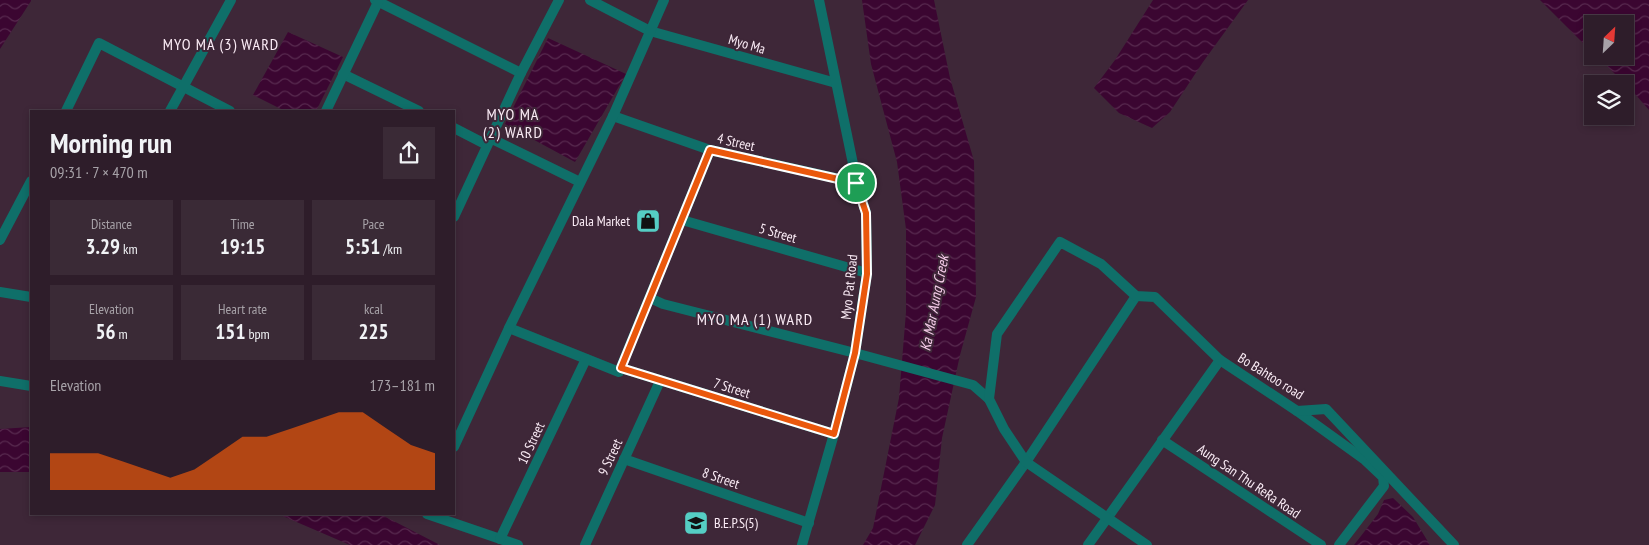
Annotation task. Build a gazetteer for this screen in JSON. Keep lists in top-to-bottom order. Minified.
{"streets":{"street":["Myo Ma","4 Street","5 Street","Myo Pat Road","Bo Bahtoo road","7 Street","10 Street","9 Street","8 Street","Aung San Thu ReRa Road"]},"crossings":[["Myo Ma","Myo Pat Road"],["4 Street","Myo Pat Road"],["5 Street","Myo Pat Road"],["Myo Pat Road","7 Street"],["Myo Pat Road","8 Street"],["7 Street","10 Street"],["7 Street","9 Street"],["9 Street","8 Street"]],"districts":["MYO MA (3) WARD","MYO MA (2) WARD","MYO MA (1) WARD"],"water":["Ka Mar Aung Creek"],"places":{"shop":["Dala Market"],"school or university":["B.E.P.S(5)"]},"north":"top right","page":{"heading":["Morning run","09:31 · 7 × 470 m"],"stats":[["Distance","3.29 km"],["Time","19:15"],["Pace","5:51 /km"],["Elevation","56 m"],["Heart rate","151 bpm"],["kcal","225"]],"chart":["Elevation","173–181 m"]}}
